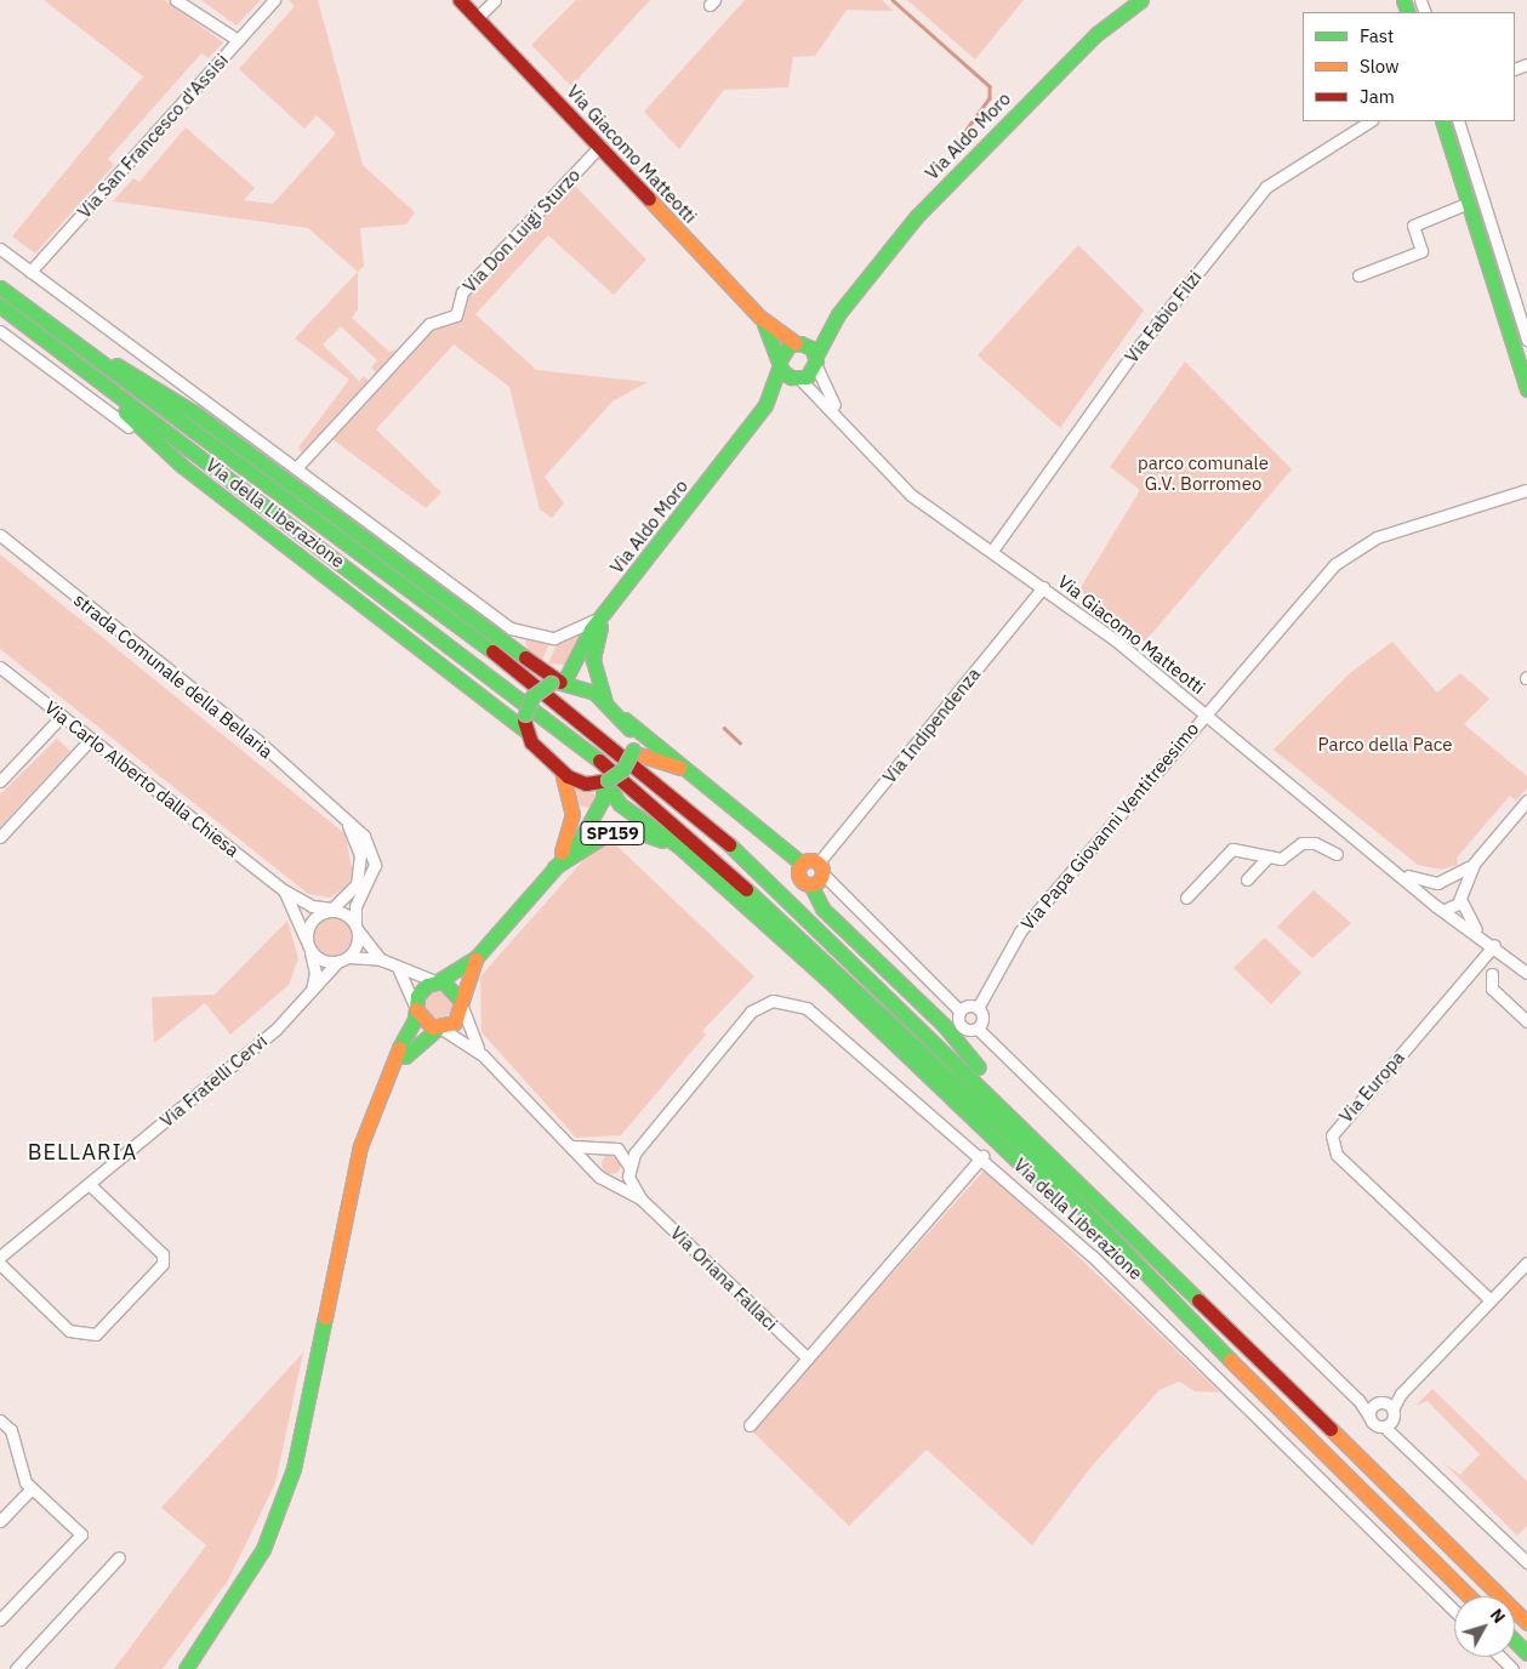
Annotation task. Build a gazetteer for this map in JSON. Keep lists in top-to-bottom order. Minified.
{"streets":{"main road":["Via Aldo Moro","Via Giacomo Matteotti","Via della Liberazione","SP159"],"street":["Via San Francesco d'Assisi","Via Don Luigi Sturzo","Via Fabio Filzi","strada Comunale della Bellaria","Via Indipendenza","Via Carlo Alberto dalla Chiesa","Via Papa Giovanni Ventitreesimo","Via Fratelli Cervi","Via Europa","Via Oriana Fallaci"]},"crossings":[["Via Aldo Moro","Via Giacomo Matteotti"],["Via Aldo Moro","Via della Liberazione"],["Via Aldo Moro","SP159"],["Via Giacomo Matteotti","Via Don Luigi Sturzo"],["Via Giacomo Matteotti","Via Fabio Filzi"],["Via Giacomo Matteotti","Via Indipendenza"],["Via Giacomo Matteotti","Via Papa Giovanni Ventitreesimo"],["Via Giacomo Matteotti","Via Europa"],["Via della Liberazione","SP159"],["strada Comunale della Bellaria","Via Carlo Alberto dalla Chiesa"],["Via Carlo Alberto dalla Chiesa","Via Fratelli Cervi"]],"districts":["BELLARIA"],"parks":["parco comunale G.V. Borromeo","Parco della Pace"],"legend":["Fast","Slow","Jam"],"north":"top right"}
